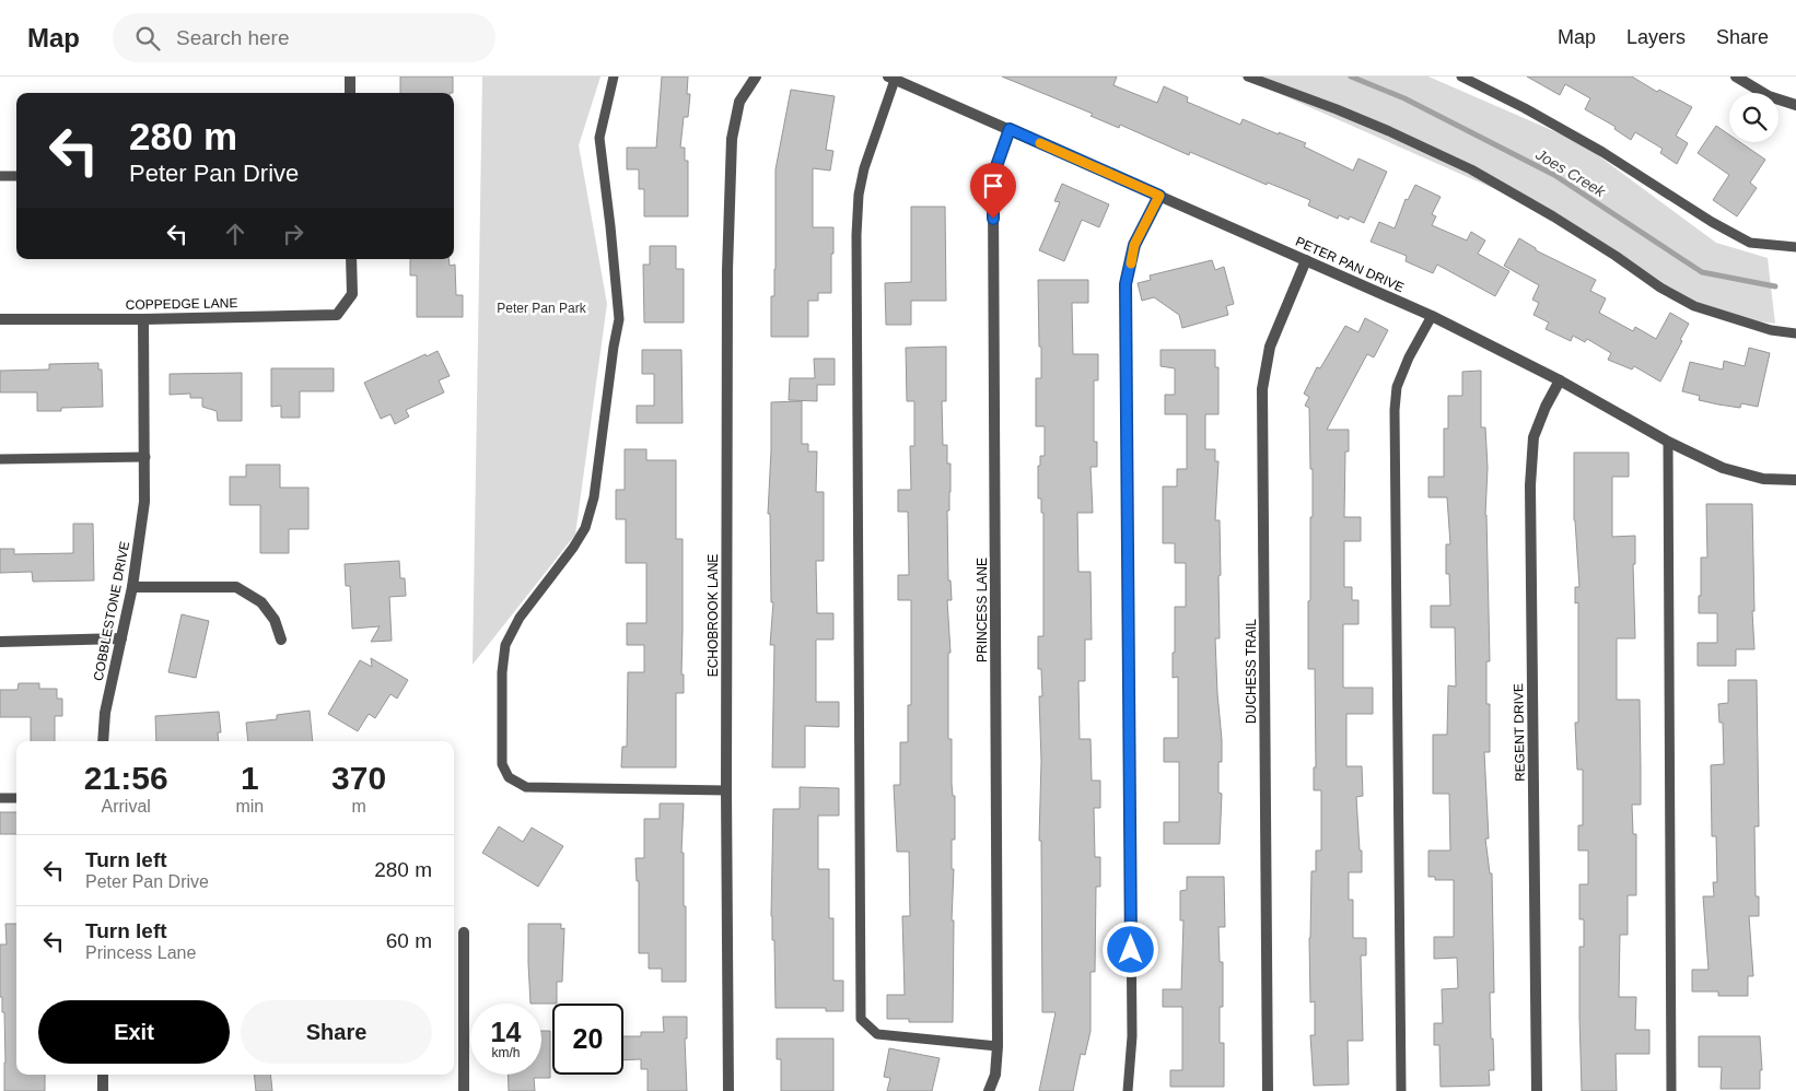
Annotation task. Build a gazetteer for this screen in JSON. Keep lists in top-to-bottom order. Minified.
{"streets":{"street":["PETER PAN DRIVE","COPPEDGE LANE","PRINCESS LANE","COBBLESTONE DRIVE","ECHOBROOK LANE","DUCHESS TRAIL","REGENT DRIVE"]},"crossings":[["PETER PAN DRIVE","PRINCESS LANE"],["PETER PAN DRIVE","DUCHESS TRAIL"],["PETER PAN DRIVE","REGENT DRIVE"],["COPPEDGE LANE","COBBLESTONE DRIVE"]],"water":["Joes Creek"],"parks":["Peter Pan Park"],"page":{"header":"Map","search":"Search here","nav":["Map","Layers","Share"],"turn":["280 m","Peter Pan Drive"],"eta":["21:56","Arrival","1","min","370","m"],"list":[{"name":"Turn left","note":"Peter Pan Drive","value":"280 m"},{"name":"Turn left","note":"Princess Lane","value":"60 m"}],"buttons":["Exit","Share"],"speed":"14 km/h","limit":"20"}}
